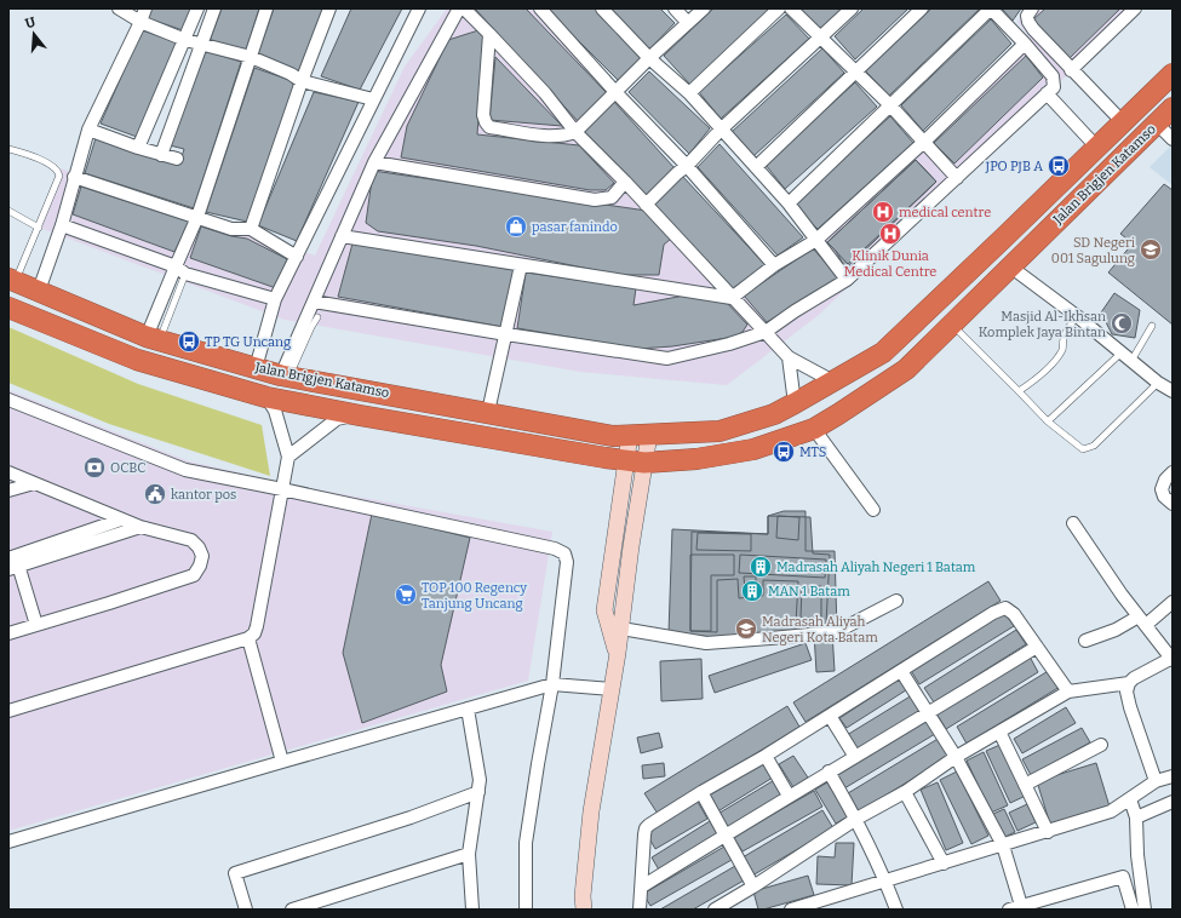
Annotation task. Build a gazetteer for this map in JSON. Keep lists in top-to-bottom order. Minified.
{"streets":{"highway":["Jalan Brigjen Katamso"]},"places":{"bus stop":["JPO PJB A","TP TG Uncang","MTS"],"hospital":["medical centre","Klinik Dunia Medical Centre"],"shop":["pasar fanindo"],"school or university":["SD Negeri 001 Sagulung","Madrasah Aliyah Negeri Kota Batam"],"mosque":["Masjid Al-Ikhsan Komplek Jaya Bintan"],"bank":["OCBC"],"public building":["kantor pos"],"building":["Madrasah Aliyah Negeri 1 Batam","MAN 1 Batam"],"supermarket":["TOP 100 Regency Tanjung Uncang"]},"north":"top"}
